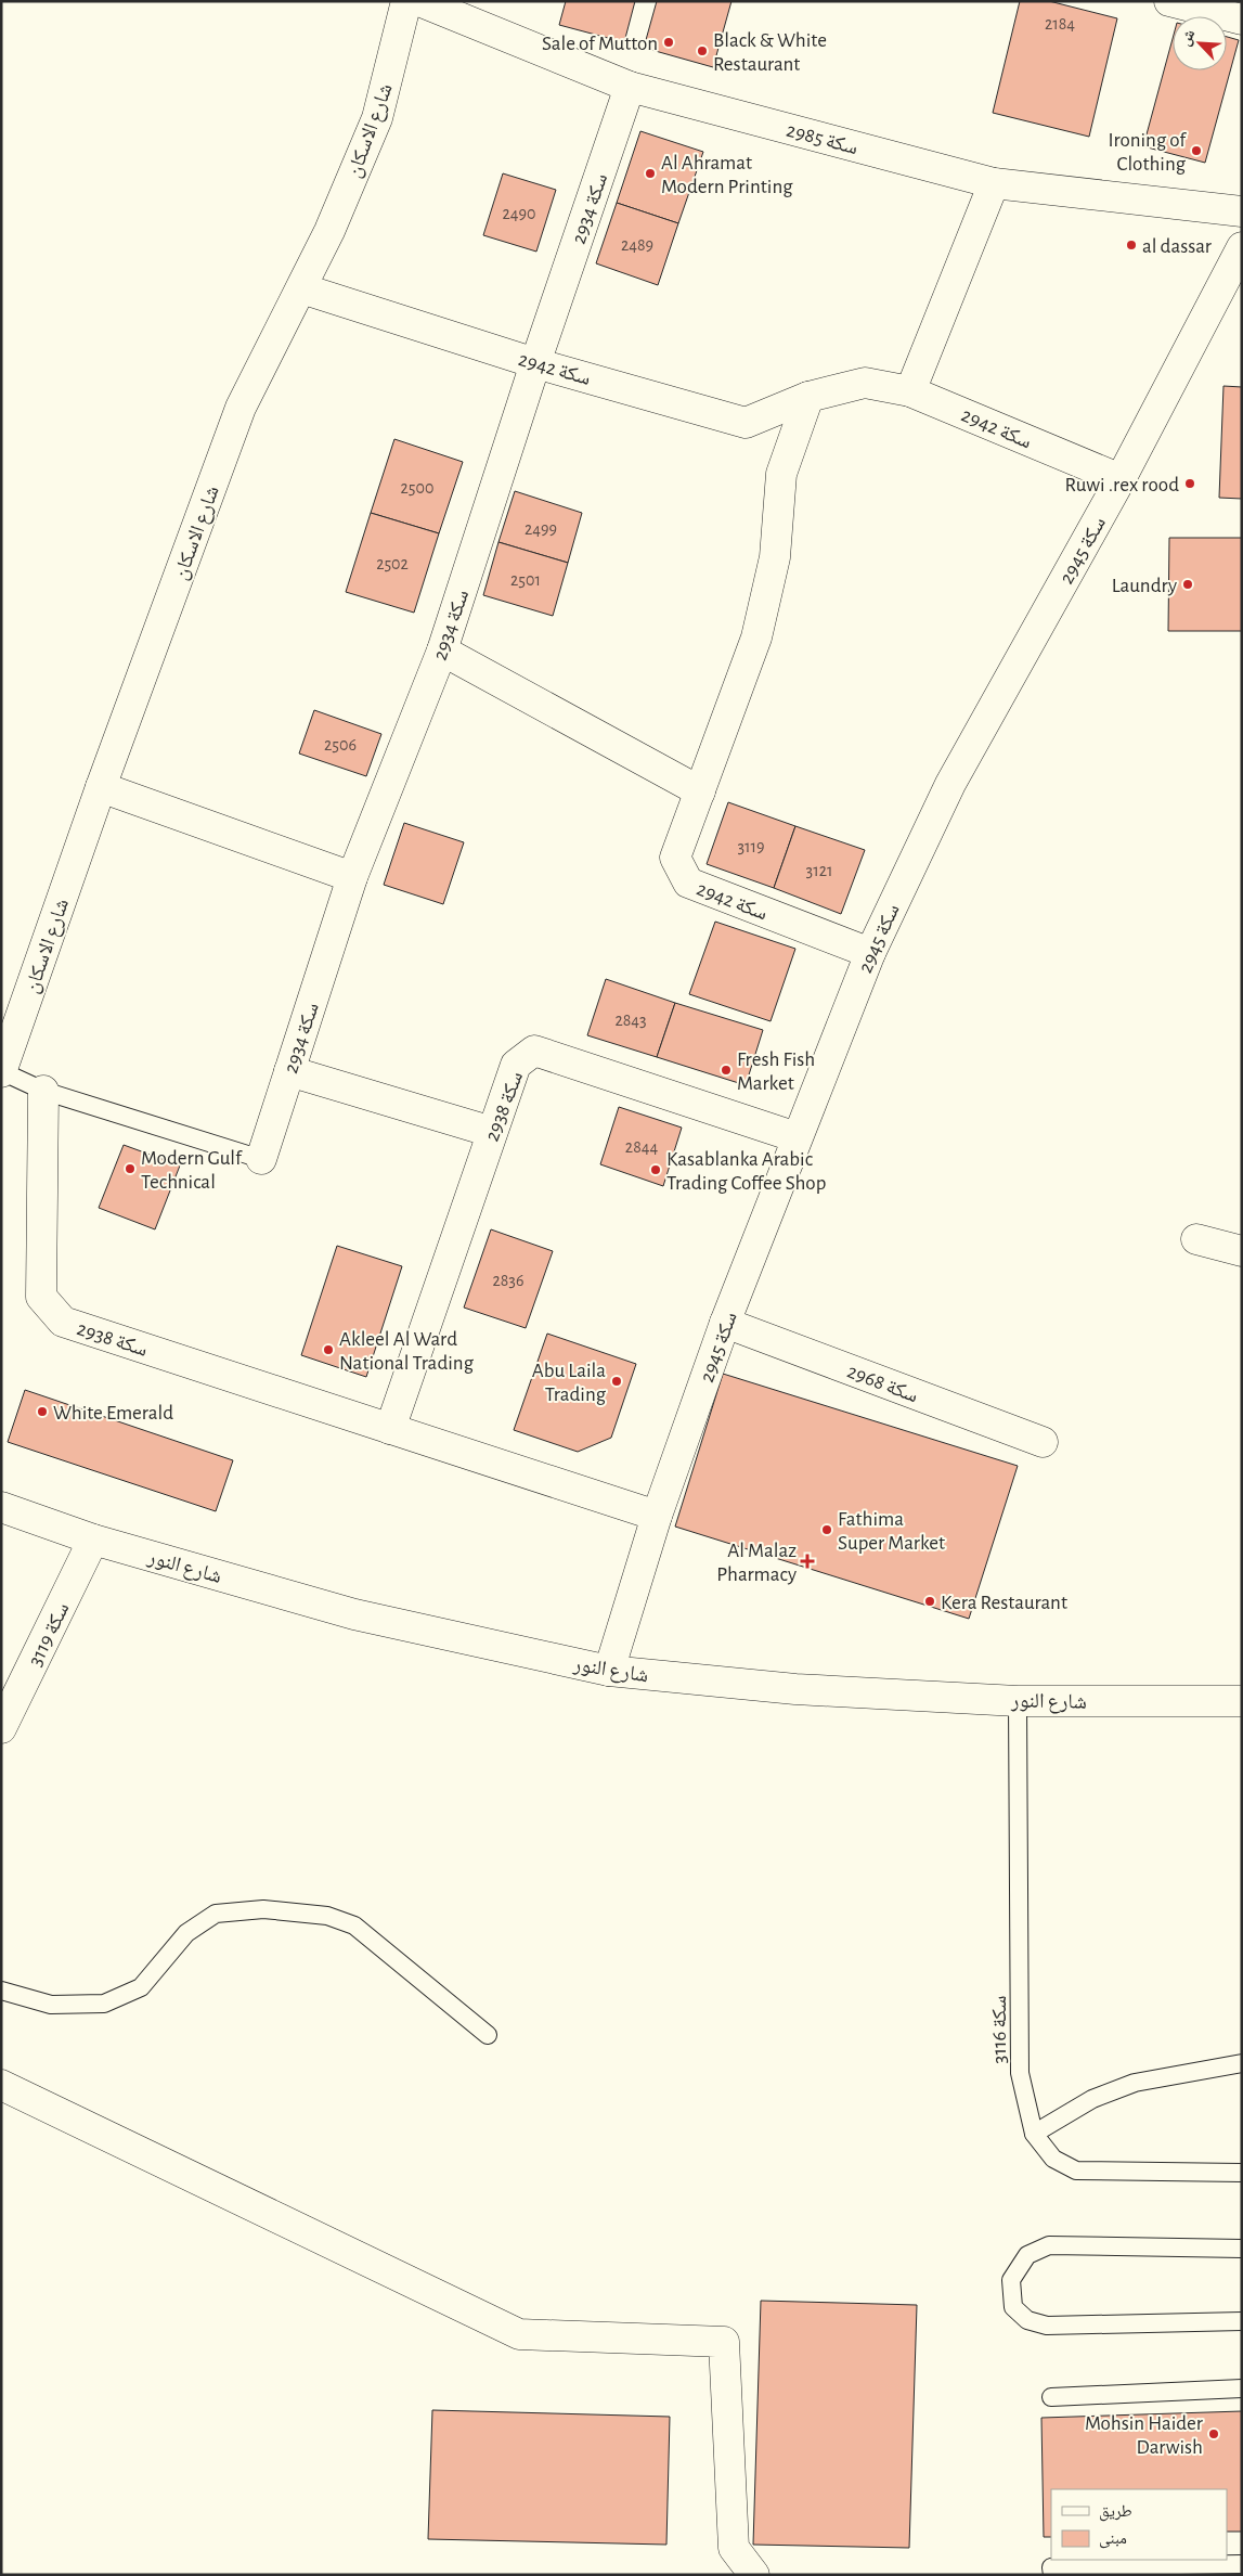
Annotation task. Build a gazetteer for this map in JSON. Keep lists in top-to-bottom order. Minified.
{"streets":{"street":["شارع الاسكان","سكة 2985","سكة 2934","سكة 2942","سكة 2945","سكة 2938","سكة 2968","شارع النور","سكة 3119"],"lane":["سكة 3116"]},"crossings":[["شارع الاسكان","سكة 2942"],["سكة 2985","سكة 2934"],["سكة 2934","سكة 2942"],["سكة 2942","سكة 2945"],["سكة 2945","سكة 2938"],["سكة 2945","سكة 2968"],["سكة 2945","شارع النور"],["شارع النور","سكة 3119"],["شارع النور","سكة 3116"]],"places":{"other":["Sale of Mutton","Black & White Restaurant","Ironing of Clothing","Al Ahramat Modern Printing","al dassar","Ruwi .rex rood","Laundry","Fresh Fish Market","Modern Gulf Technical","Kasablanka Arabic Trading Coffee Shop","Akleel Al Ward National Trading","Abu Laila Trading","White Emerald","Fathima Super Market","Kera Restaurant","Mohsin Haider Darwish"],"health":["Al Malaz Pharmacy"]},"house_numbers":["2184","2490","2489","2500","2499","2502","2501","2506","3119","3121","2843","2844","2836"],"legend":["طريق","مبنى"],"north":"top left"}
